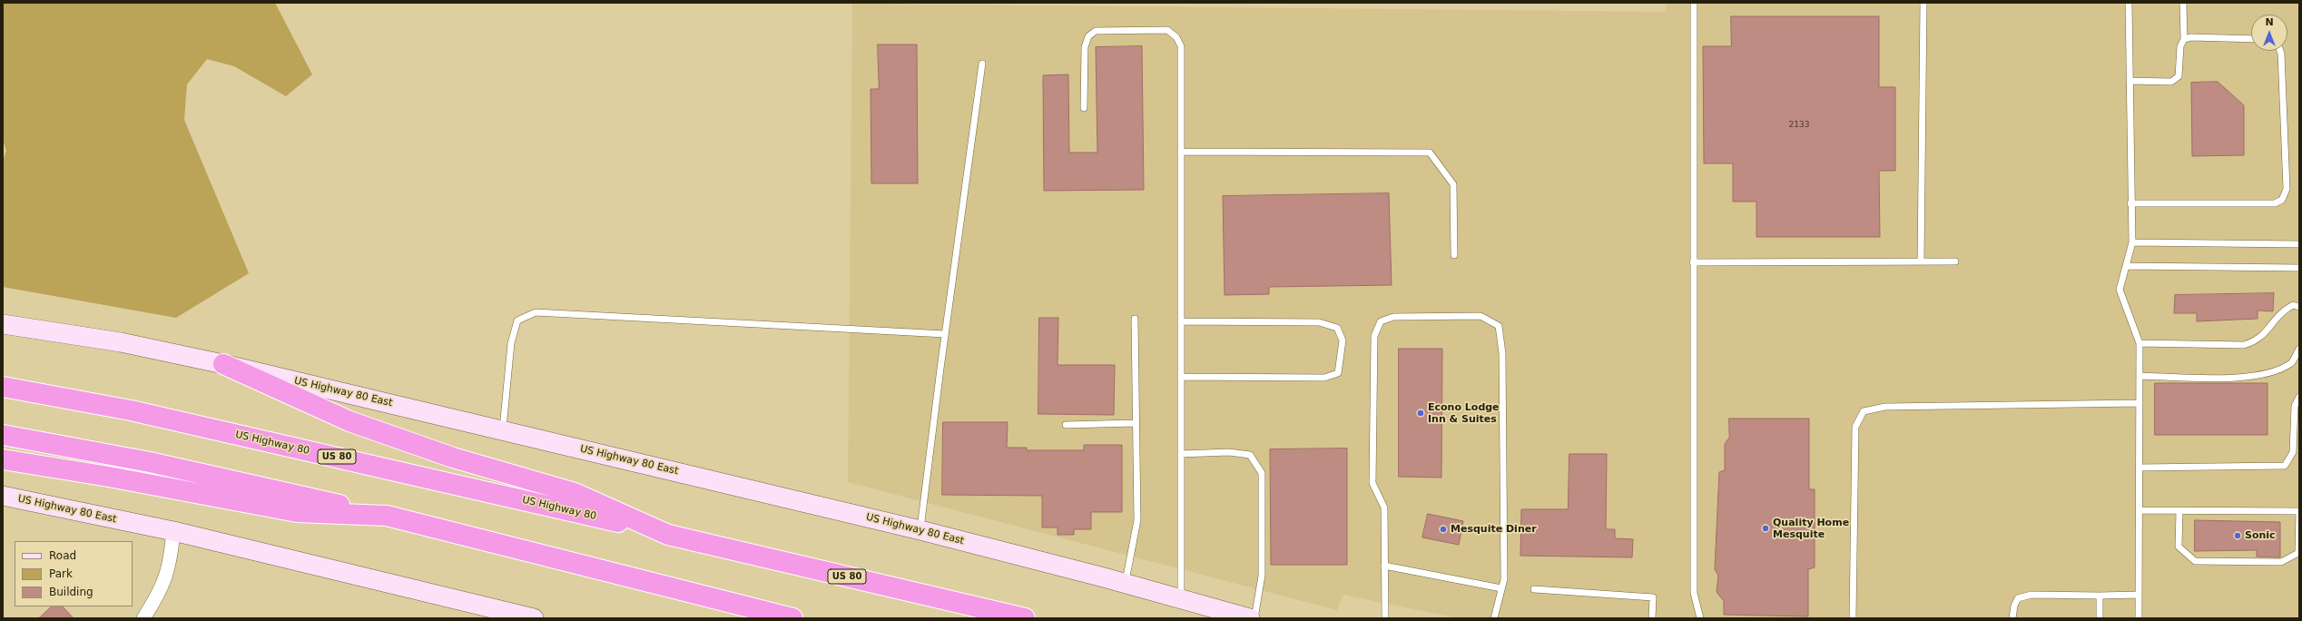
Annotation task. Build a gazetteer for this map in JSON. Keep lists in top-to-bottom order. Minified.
{"streets":{"highway":["US Highway 80","US 80"],"main road":["US Highway 80 East"]},"crossings":[["US Highway 80","US 80"]],"places":["Econo Lodge Inn & Suites","Quality Home Mesquite","Mesquite Diner","Sonic"],"house_numbers":["2133"],"legend":["Road","Park","Building"],"north":"top"}
